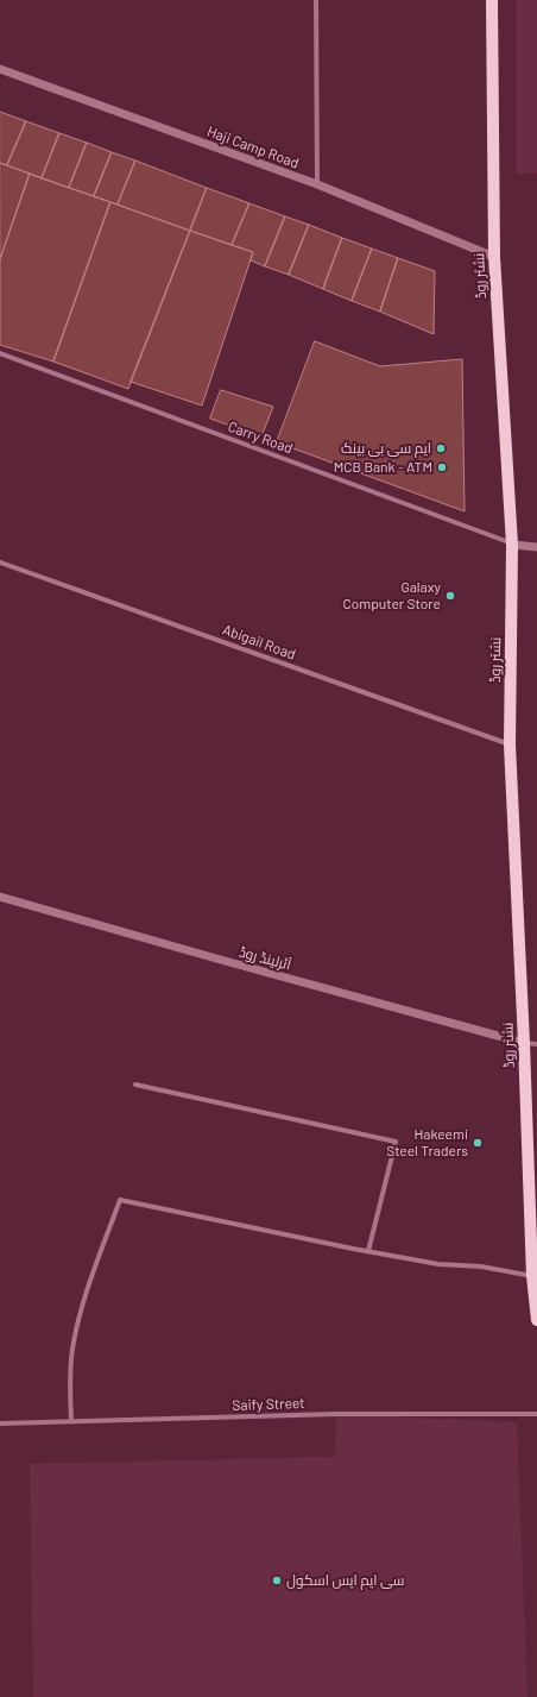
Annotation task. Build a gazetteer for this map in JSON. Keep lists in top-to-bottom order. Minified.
{"streets":{"main road":["نشتر روڈ"],"street":["Haji Camp Road","Carry Road","Abigail Road","آئرلینڈ روڈ","Saify Street"]},"crossings":[["Haji Camp Road","نشتر روڈ"],["نشتر روڈ","Carry Road"],["نشتر روڈ","Abigail Road"],["نشتر روڈ","آئرلینڈ روڈ"]],"places":["ایم سی بی بینک","MCB Bank - ATM","Galaxy Computer Store","Hakeemi Steel Traders","سی ایم ایس اسکول"]}
